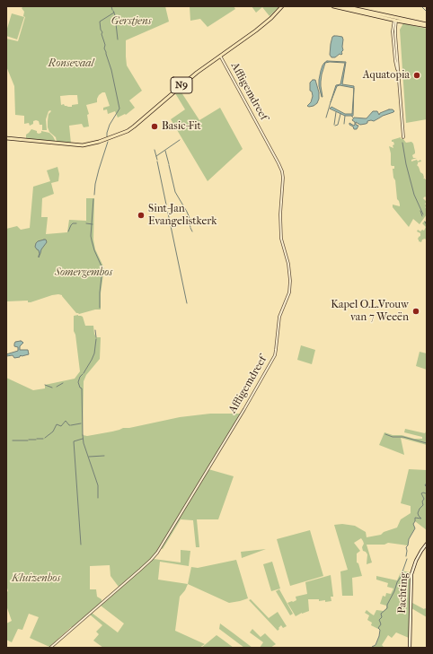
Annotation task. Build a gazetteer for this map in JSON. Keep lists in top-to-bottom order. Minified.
{"streets":{"main road":["N9","Pachting"],"street":["Affligemdreef"]},"crossings":[["N9","Affligemdreef"]],"parks":["Gerstjens","Ronsevaal","Somergembos","Kluizenbos"],"places":["Aquatopia","Basic-Fit","Sint-Jan Evangelistkerk","Kapel O.L.Vrouw van 7 Weeën"]}
